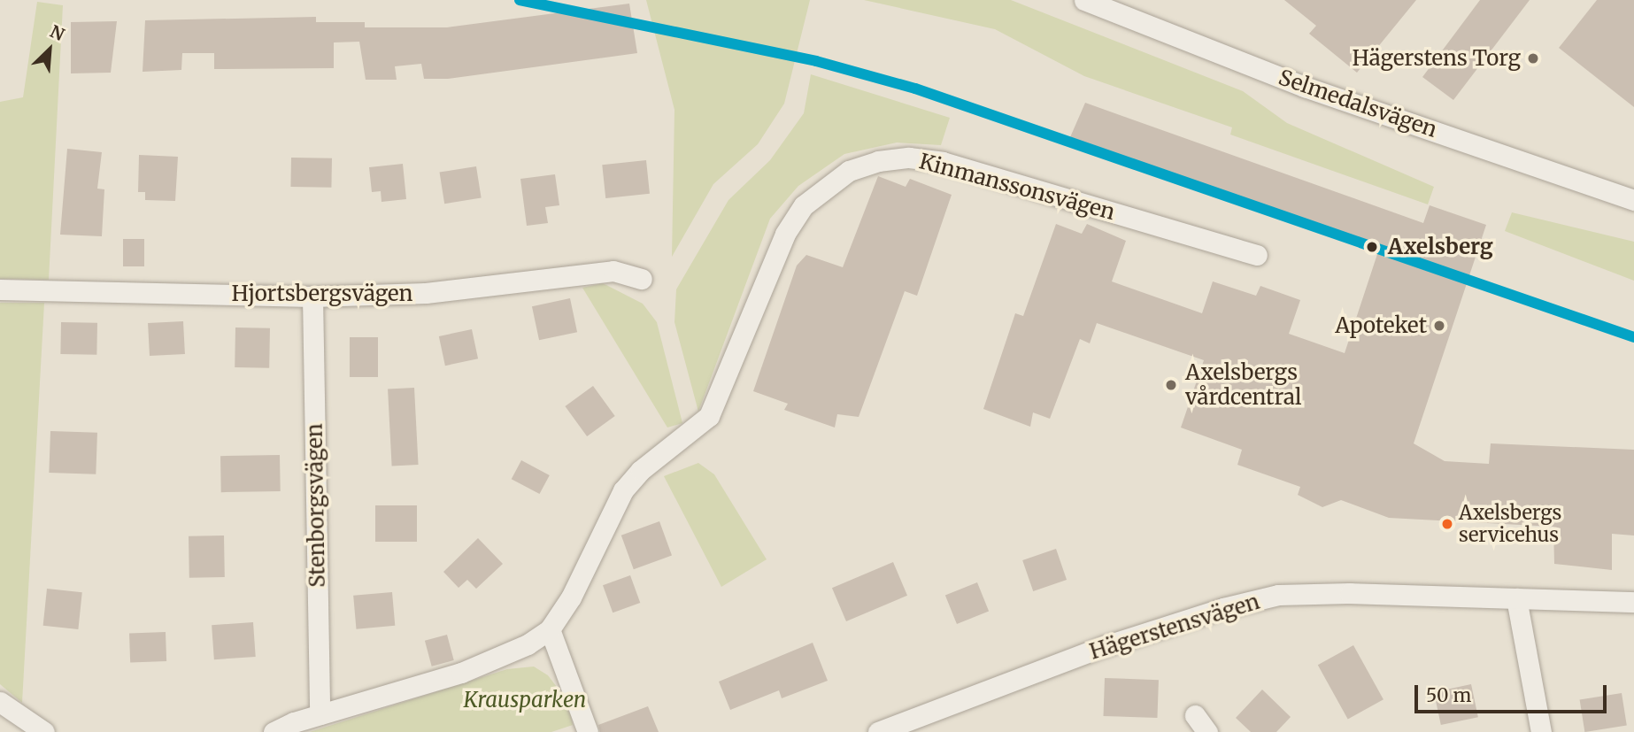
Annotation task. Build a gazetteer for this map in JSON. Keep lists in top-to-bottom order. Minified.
{"streets":{"street":["Selmedalsvägen","Kinmanssonsvägen","Hjortsbergsvägen","Stenborgsvägen","Hägerstensvägen"]},"crossings":[["Kinmanssonsvägen","Stenborgsvägen"],["Hjortsbergsvägen","Stenborgsvägen"]],"parks":["Krausparken"],"places":["Hägerstens Torg","Axelsberg","Apoteket","Axelsbergs vårdcentral","Axelsbergs servicehus"],"scale_bar":"50 m","north":"top right"}
